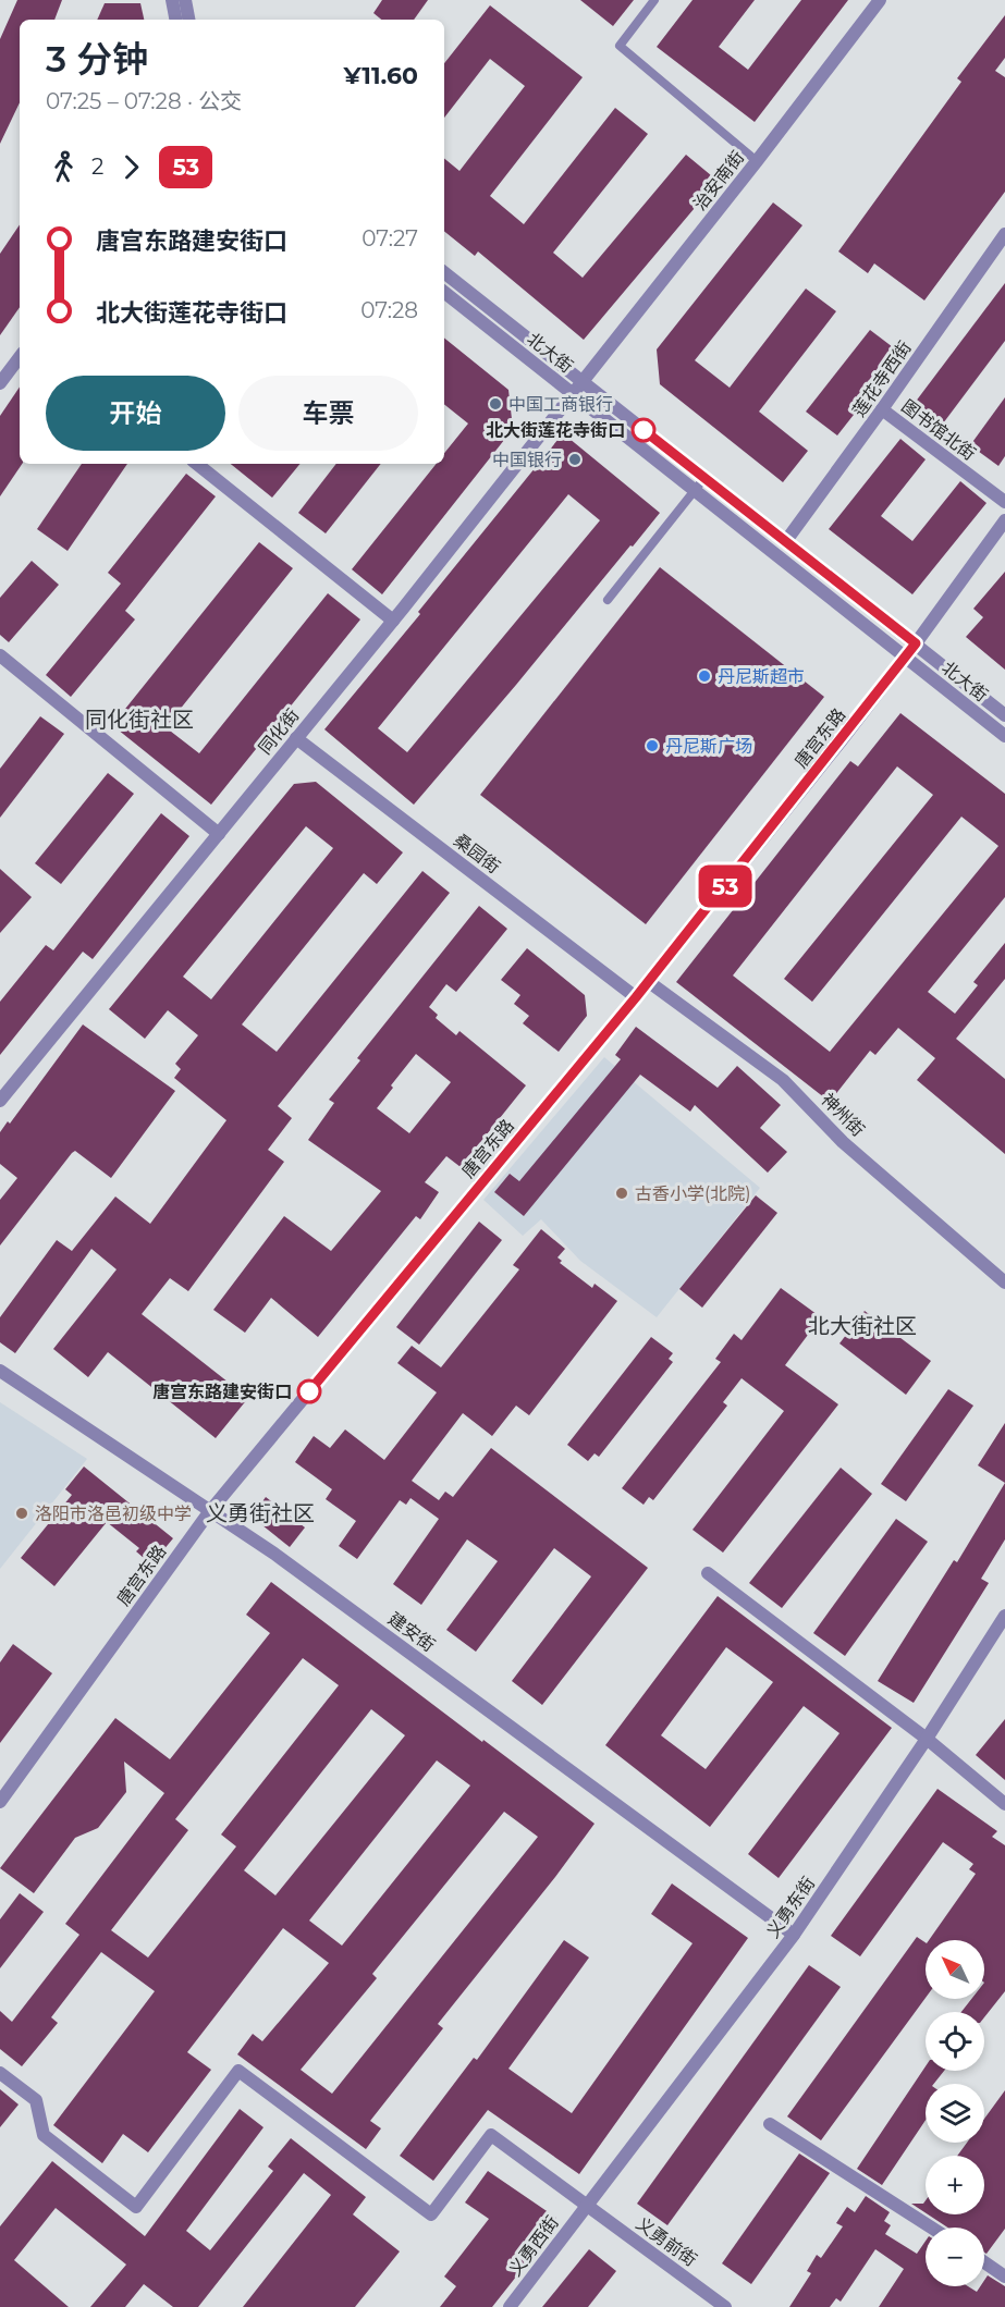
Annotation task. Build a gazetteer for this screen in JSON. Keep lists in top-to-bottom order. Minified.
{"streets":{"street":["治安南街","北大街","莲花寺西街","图书馆北街","同化街","唐宫东路","桑园街","神州街","建安街","义勇东街","义勇前街","义勇西街"]},"crossings":[["治安南街","北大街"],["治安南街","同化街"],["北大街","莲花寺西街"],["北大街","同化街"],["北大街","唐宫东路"],["莲花寺西街","图书馆北街"],["同化街","桑园街"],["唐宫东路","桑园街"],["唐宫东路","神州街"],["唐宫东路","建安街"],["建安街","义勇东街"],["义勇东街","义勇前街"],["义勇东街","义勇西街"],["义勇前街","义勇西街"]],"districts":["同化街社区","北大街社区","义勇街社区"],"places":["中国工商银行","北大街莲花寺街口","中国银行","丹尼斯超市","丹尼斯广场","古香小学(北院)","唐宫东路建安街口","洛阳市洛邑初级中学"],"lines":["bus line 53"],"north":"top left","page":{"on_map":"53","heading":["3 分钟","07:25 – 07:28 · 公交","¥11.60"],"legs":["2","53"],"list":[{"name":"唐宫东路建安街口","value":"07:27"},{"name":"北大街莲花寺街口","value":"07:28"}],"buttons":["开始","车票"],"map_buttons":["+","−"]}}
